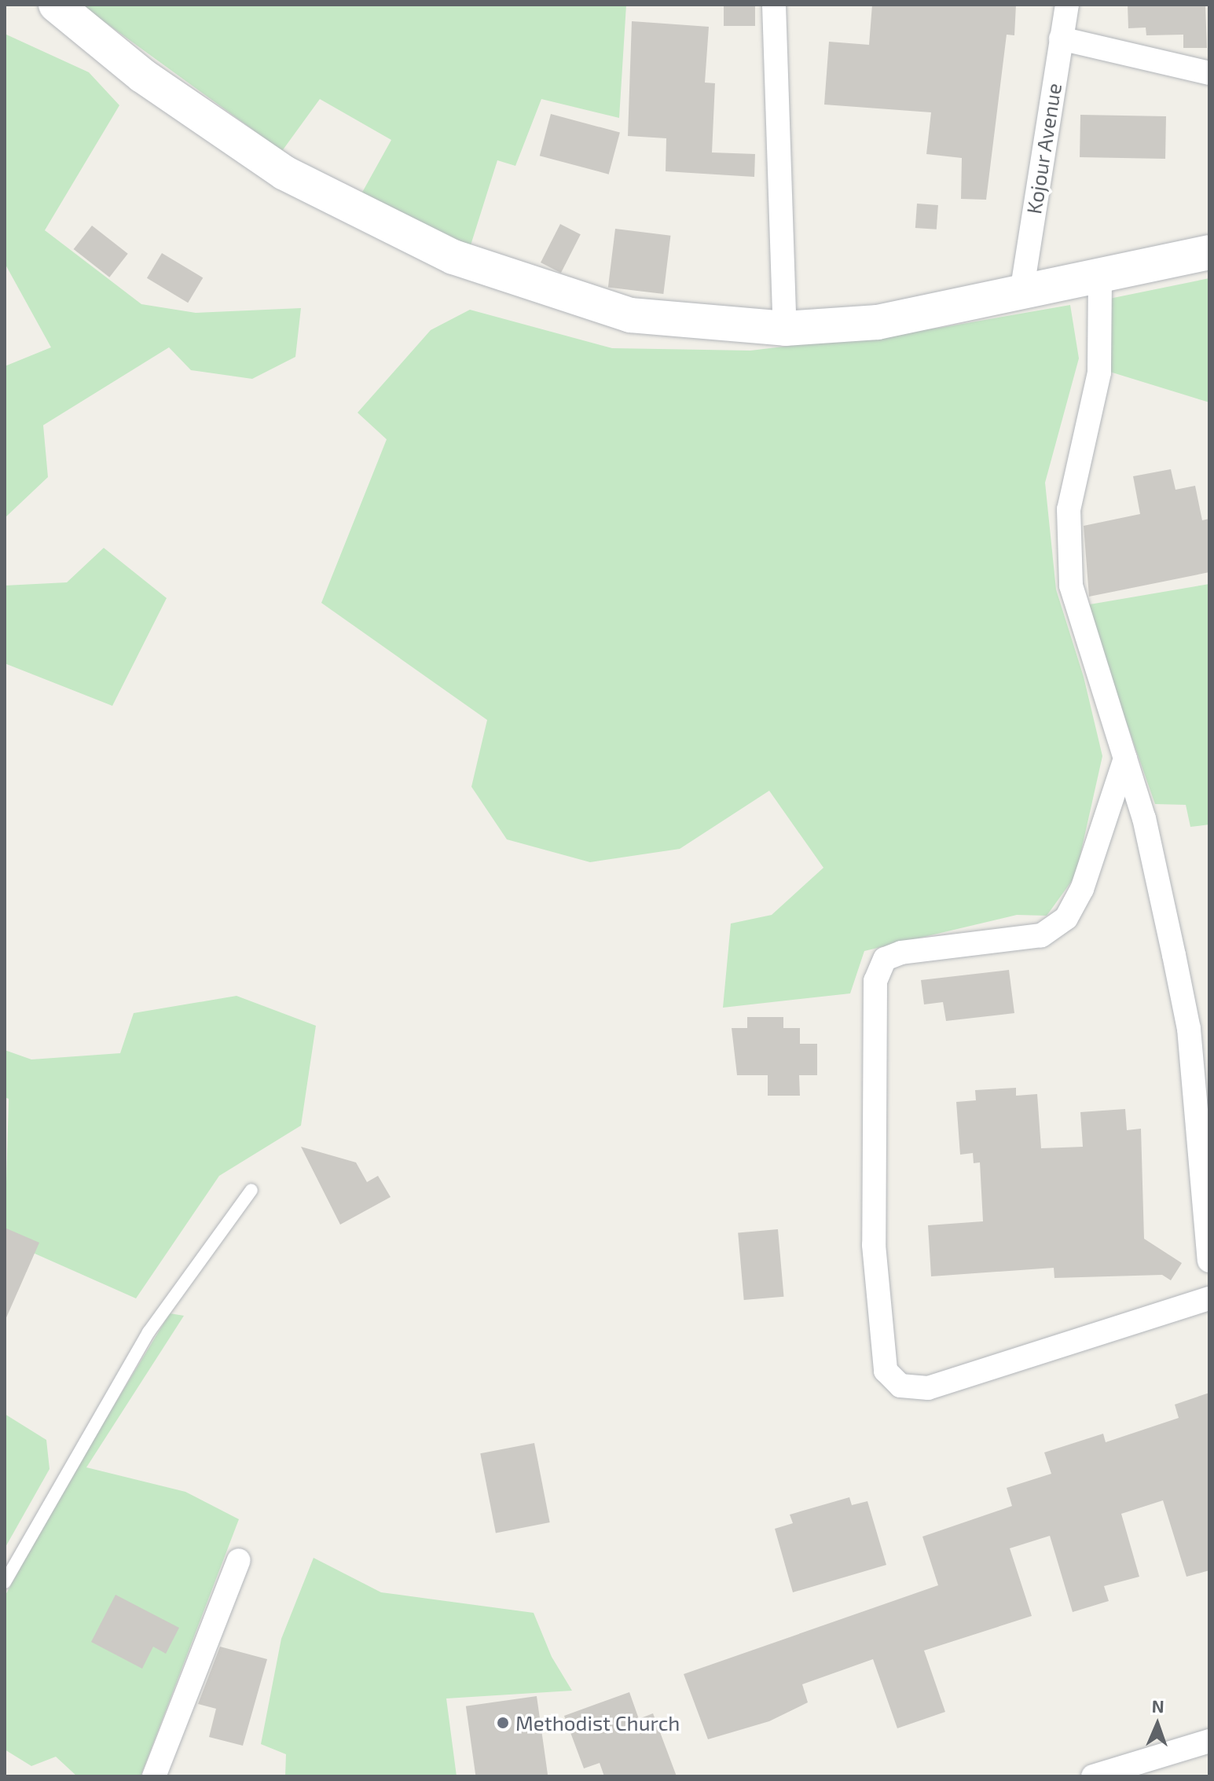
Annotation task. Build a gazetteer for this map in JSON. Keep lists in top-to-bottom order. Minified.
{"streets":{"street":["Kojour Avenue"]},"places":["Methodist Church"],"north":"top"}
